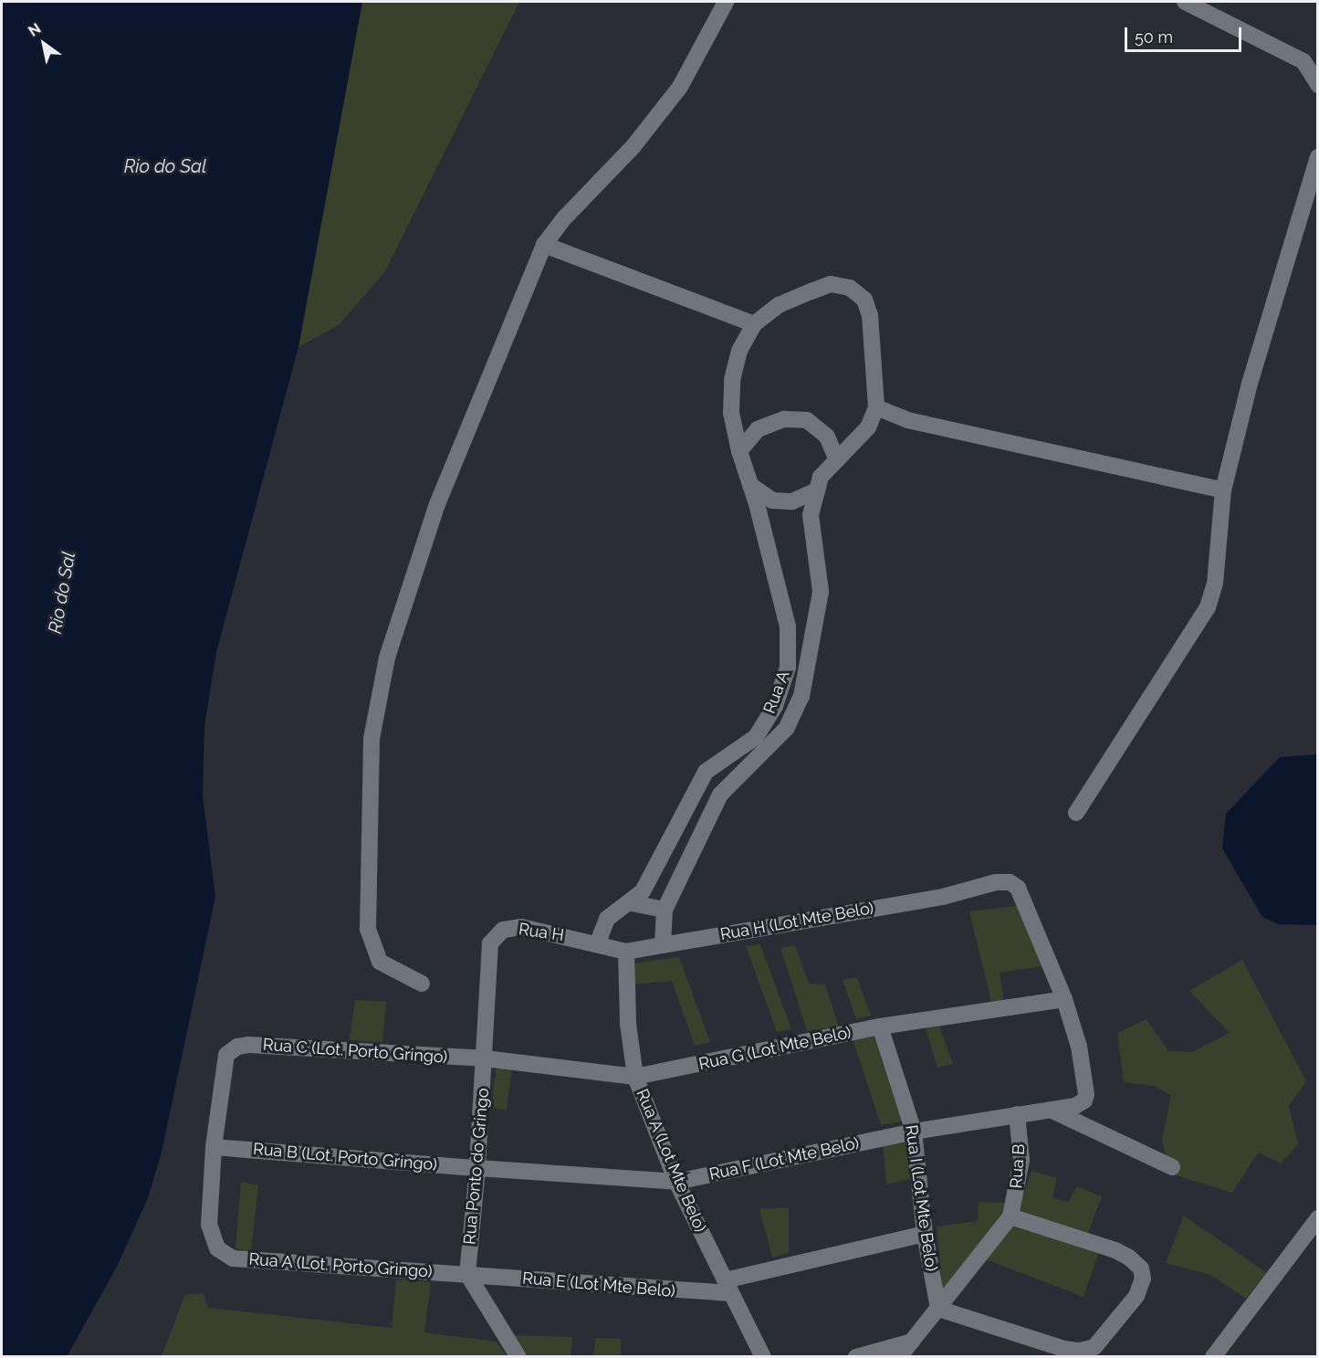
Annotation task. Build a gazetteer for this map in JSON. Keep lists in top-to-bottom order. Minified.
{"streets":{"street":["Rua A","Rua H (Lot Mte Belo)","Rua H","Rua G (Lot Mte Belo)","Rua C (Lot. Porto Gringo)","Rua B (Lot. Porto Gringo)","Rua F (Lot Mte Belo)","Rua A (Lot Mte Belo)","Rua Ponto do Gringo","Rua B","Rua I (Lot Mte Belo)","Rua A (Lot. Porto Gringo)","Rua E (Lot Mte Belo)"]},"crossings":[["Rua A","Rua H (Lot Mte Belo)"],["Rua A","Rua H"],["Rua H (Lot Mte Belo)","Rua H"],["Rua H (Lot Mte Belo)","Rua G (Lot Mte Belo)"],["Rua H (Lot Mte Belo)","Rua F (Lot Mte Belo)"],["Rua H (Lot Mte Belo)","Rua A (Lot Mte Belo)"],["Rua H","Rua Ponto do Gringo"],["Rua G (Lot Mte Belo)","Rua C (Lot. Porto Gringo)"],["Rua G (Lot Mte Belo)","Rua F (Lot Mte Belo)"],["Rua G (Lot Mte Belo)","Rua A (Lot Mte Belo)"],["Rua G (Lot Mte Belo)","Rua Ponto do Gringo"],["Rua G (Lot Mte Belo)","Rua I (Lot Mte Belo)"],["Rua C (Lot. Porto Gringo)","Rua B (Lot. Porto Gringo)"],["Rua C (Lot. Porto Gringo)","Rua Ponto do Gringo"],["Rua C (Lot. Porto Gringo)","Rua A (Lot. Porto Gringo)"],["Rua B (Lot. Porto Gringo)","Rua F (Lot Mte Belo)"],["Rua B (Lot. Porto Gringo)","Rua Ponto do Gringo"],["Rua B (Lot. Porto Gringo)","Rua A (Lot. Porto Gringo)"],["Rua F (Lot Mte Belo)","Rua A (Lot Mte Belo)"],["Rua F (Lot Mte Belo)","Rua Ponto do Gringo"],["Rua F (Lot Mte Belo)","Rua B"],["Rua F (Lot Mte Belo)","Rua I (Lot Mte Belo)"],["Rua A (Lot Mte Belo)","Rua E (Lot Mte Belo)"],["Rua Ponto do Gringo","Rua A (Lot. Porto Gringo)"],["Rua Ponto do Gringo","Rua E (Lot Mte Belo)"],["Rua I (Lot Mte Belo)","Rua E (Lot Mte Belo)"],["Rua A (Lot. Porto Gringo)","Rua E (Lot Mte Belo)"]],"water":["Rio do Sal"],"scale_bar":"50 m","north":"top left"}
